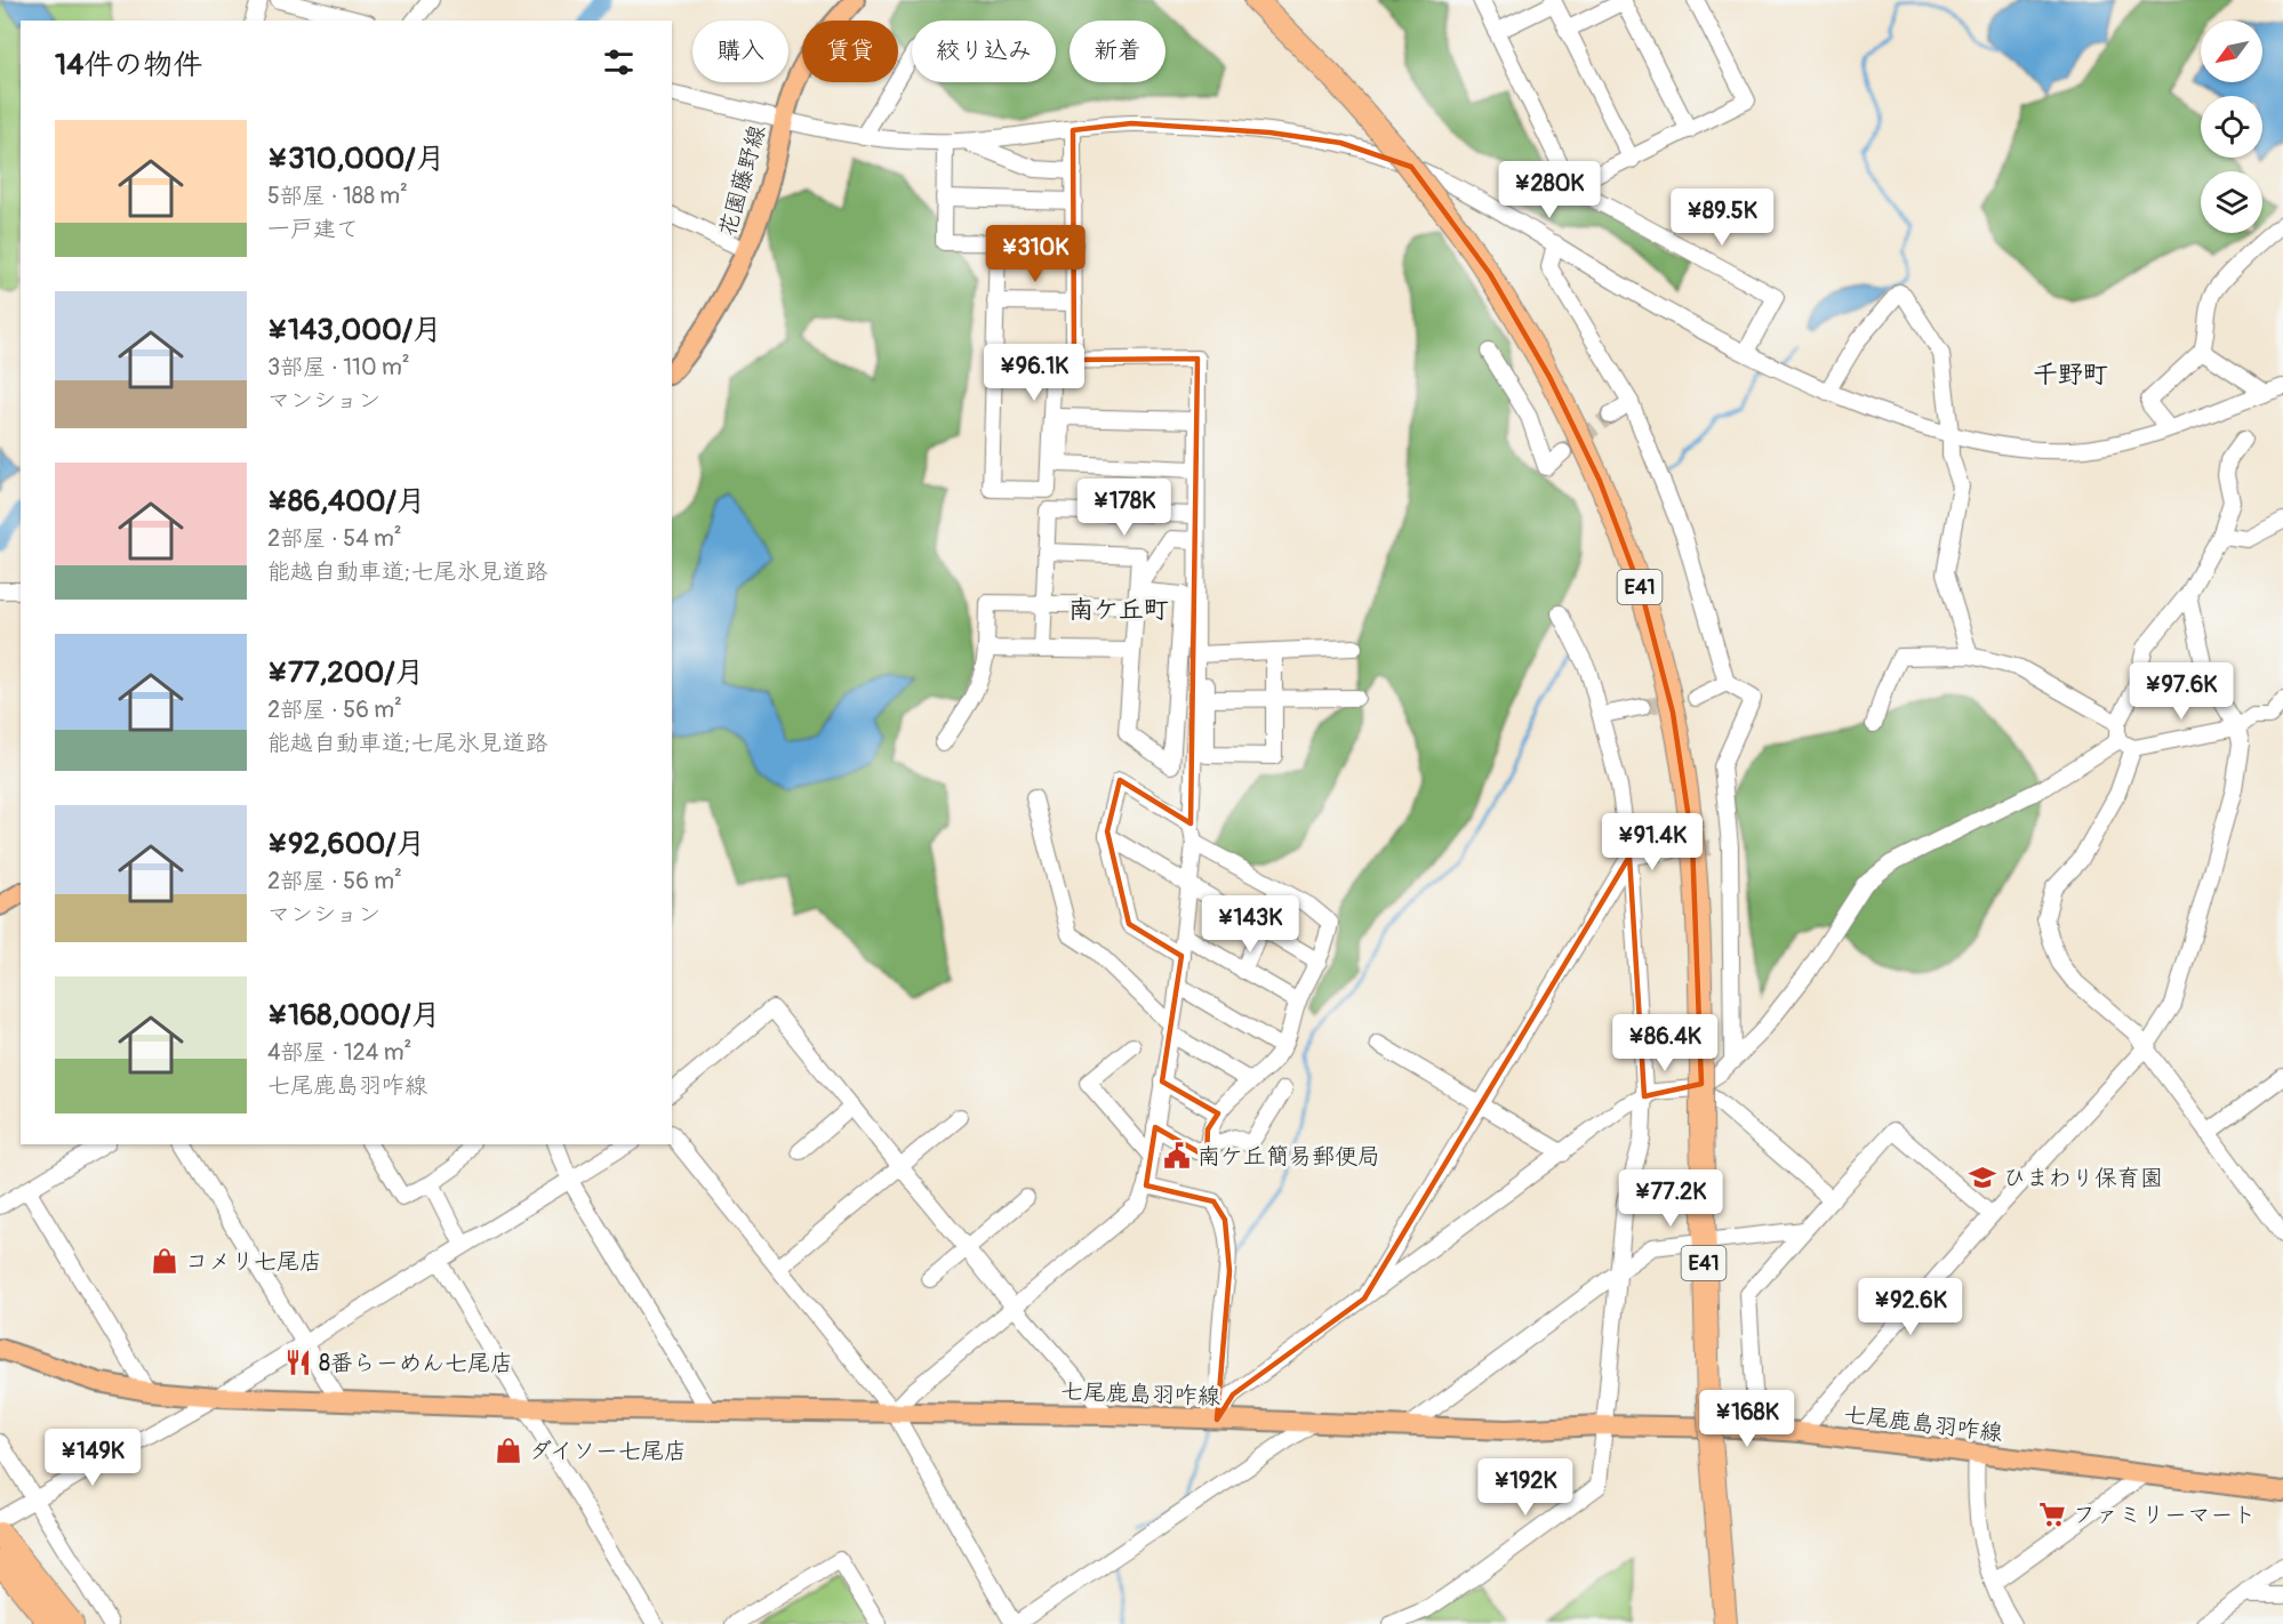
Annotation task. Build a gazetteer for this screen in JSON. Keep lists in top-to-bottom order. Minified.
{"streets":{"highway":["E41"],"main road":["花園藤野線","七尾鹿島羽咋線"]},"districts":["千野町","南ケ丘町"],"places":{"public building":["南ケ丘簡易郵便局"],"school or university":["ひまわり保育園"],"shop":["コメリ七尾店","ダイソー七尾店"],"restaurant":["8番らーめん七尾店"],"supermarket":["ファミリーマート"]},"north":"bottom left","page":{"chip":["購入","賃貸","絞り込み","新着"],"heading":"14件の物件","list":[{"name":"¥310,000/月","note":"5部屋 · 188 m² · 一戸建て"},{"name":"¥143,000/月","note":"3部屋 · 110 m² · マンション"},{"name":"¥86,400/月","note":"2部屋 · 54 m² · 能越自動車道;七尾氷見道路"},{"name":"¥77,200/月","note":"2部屋 · 56 m² · 能越自動車道;七尾氷見道路"},{"name":"¥92,600/月","note":"2部屋 · 56 m² · マンション"},{"name":"¥168,000/月","note":"4部屋 · 124 m² · 七尾鹿島羽咋線"}],"price":["¥280K","¥89.5K","¥310K","¥96.1K","¥178K","¥97.6K","¥91.4K","¥143K","¥86.4K","¥77.2K","¥92.6K","¥168K","¥149K","¥192K"]}}
